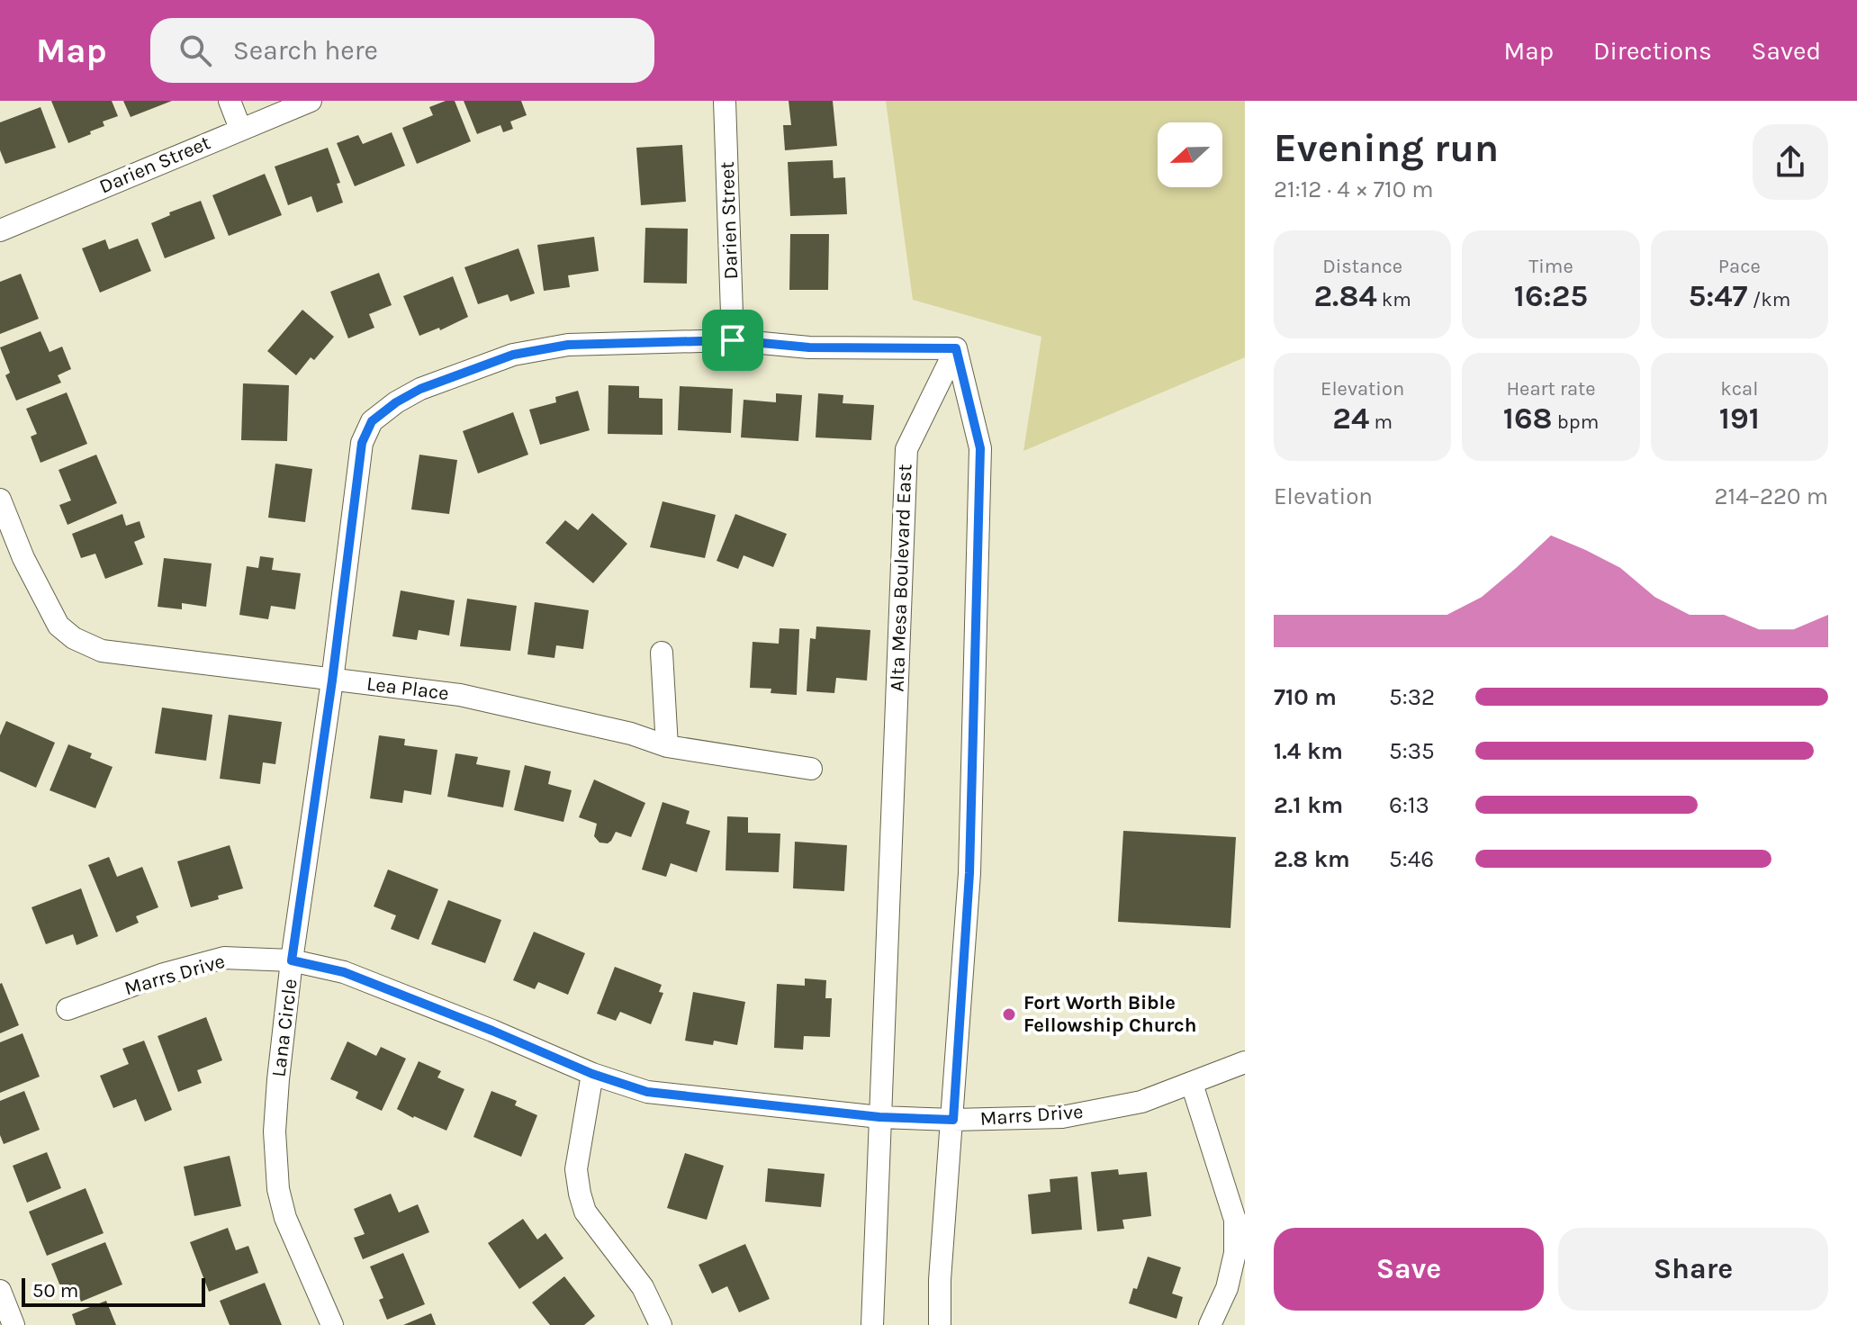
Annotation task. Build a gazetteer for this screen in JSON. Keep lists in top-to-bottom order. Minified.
{"streets":{"street":["Darien Street","Alta Mesa Boulevard East","Lea Place","Marrs Drive","Lana Circle"]},"crossings":[["Darien Street","Lana Circle"],["Alta Mesa Boulevard East","Marrs Drive"],["Alta Mesa Boulevard East","Lana Circle"],["Lea Place","Lana Circle"],["Marrs Drive","Lana Circle"]],"places":["Fort Worth Bible Fellowship Church"],"scale_bar":"50 m","north":"left","page":{"header":"Map","search":"Search here","nav":["Map","Directions","Saved"],"heading":["Evening run","21:12 · 4 × 710 m"],"stats":[["Distance","2.84 km"],["Time","16:25"],["Pace","5:47 /km"],["Elevation","24 m"],["Heart rate","168 bpm"],["kcal","191"]],"chart":["Elevation","214–220 m"],"list":[{"name":"710 m","note":"5:32"},{"name":"1.4 km","note":"5:35"},{"name":"2.1 km","note":"6:13"},{"name":"2.8 km","note":"5:46"}],"buttons":["Save","Share"],"scale":"50 m"}}
